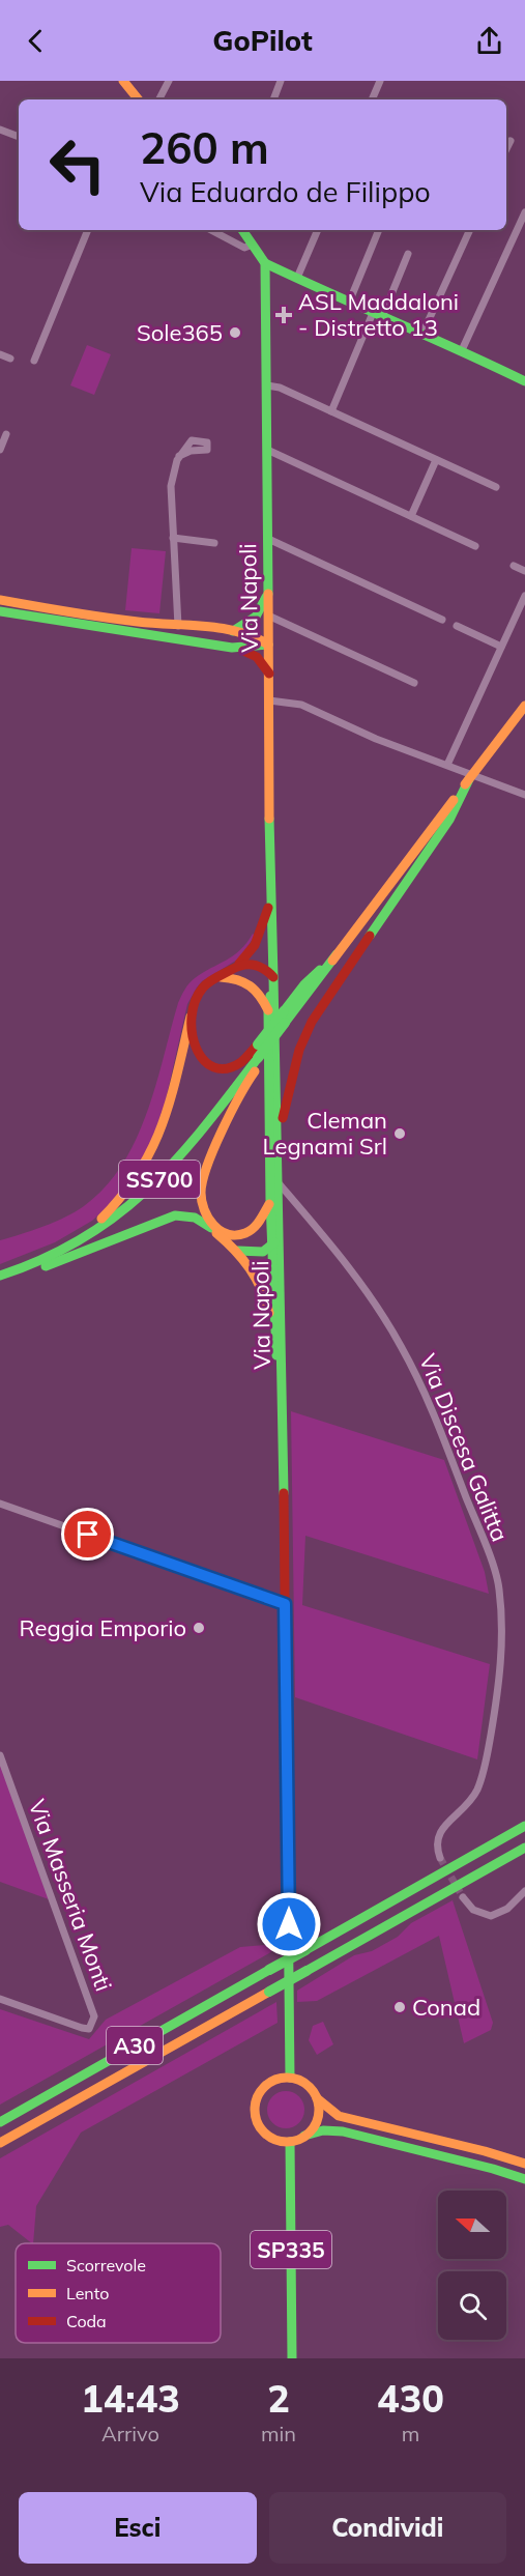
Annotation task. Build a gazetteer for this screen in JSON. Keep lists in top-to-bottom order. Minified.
{"streets":{"main road":["Via Napoli","SS700","A30","SP335"],"street":["Via Discesa Galitta","Via Masseria Monti"]},"crossings":[["Via Napoli","Via Discesa Galitta"]],"places":{"health":["ASL Maddaloni - Distretto 13"],"other":["Sole365","Cleman Legnami Srl","Reggia Emporio","Conad"]},"legend":["Scorrevole","Lento","Coda"],"north":"left","page":{"header":"GoPilot","turn":["260 m","Via Eduardo de Filippo"],"eta":["14:43","Arrivo","2","min","430","m"],"buttons":["Esci","Condividi"]}}
